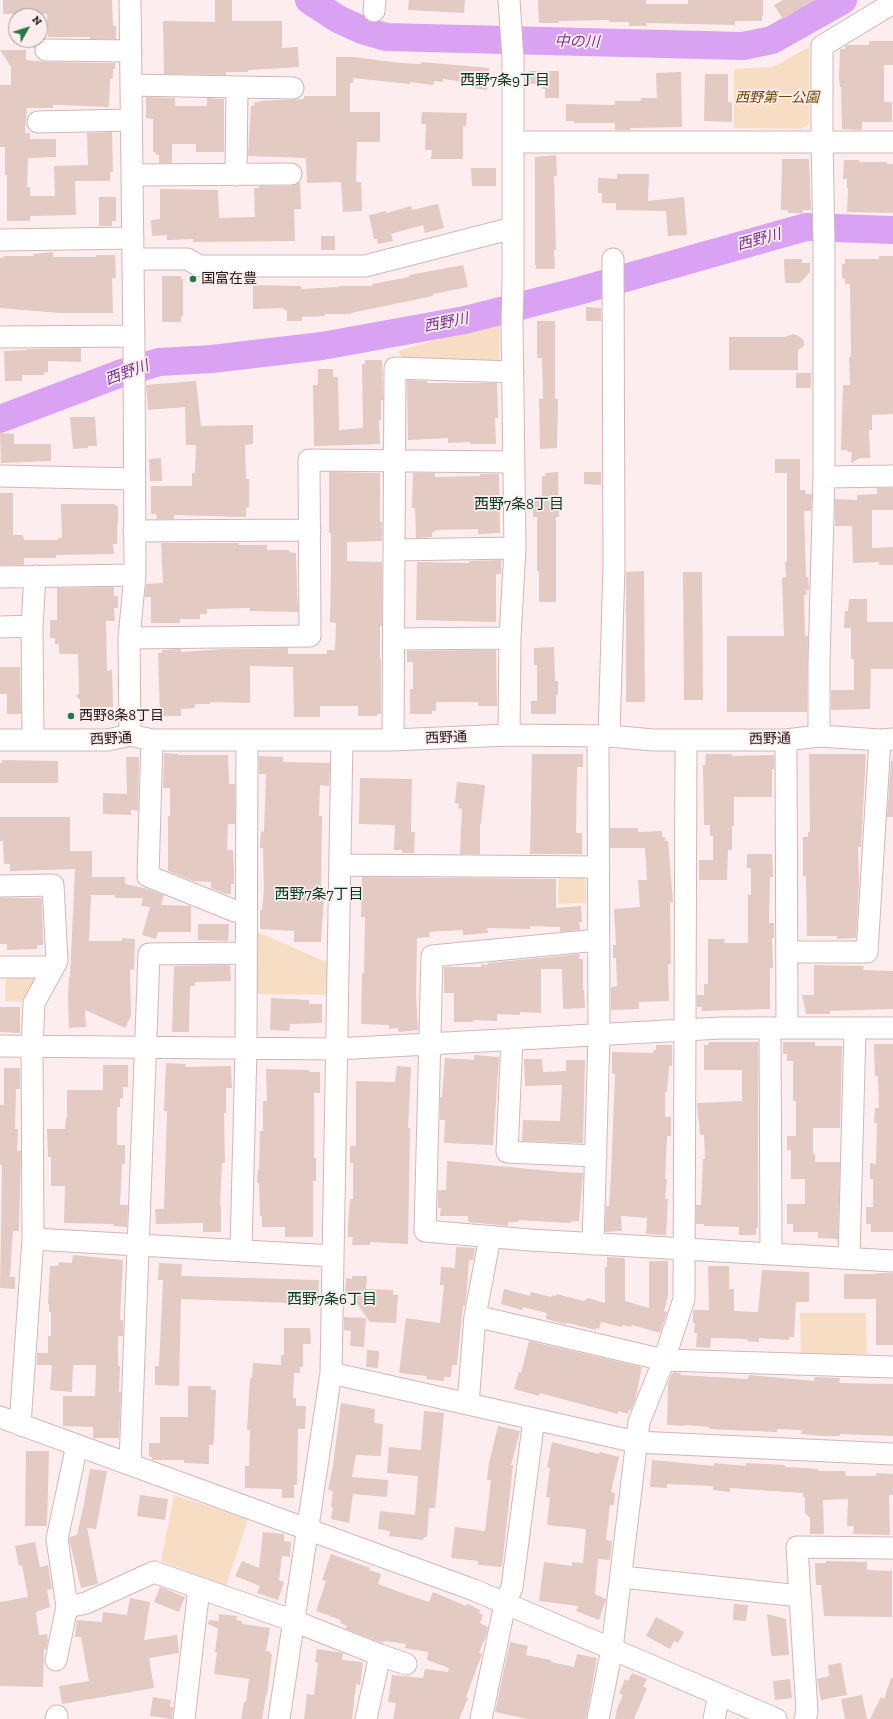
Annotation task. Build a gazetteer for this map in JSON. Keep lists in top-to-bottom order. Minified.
{"streets":{"street":["西野通"]},"districts":["西野7条9丁目","西野7条8丁目","西野7条7丁目","西野7条6丁目"],"water":["中の川","西野川"],"parks":["西野第一公園"],"places":["国富在豊","西野8条8丁目"],"north":"top right"}
